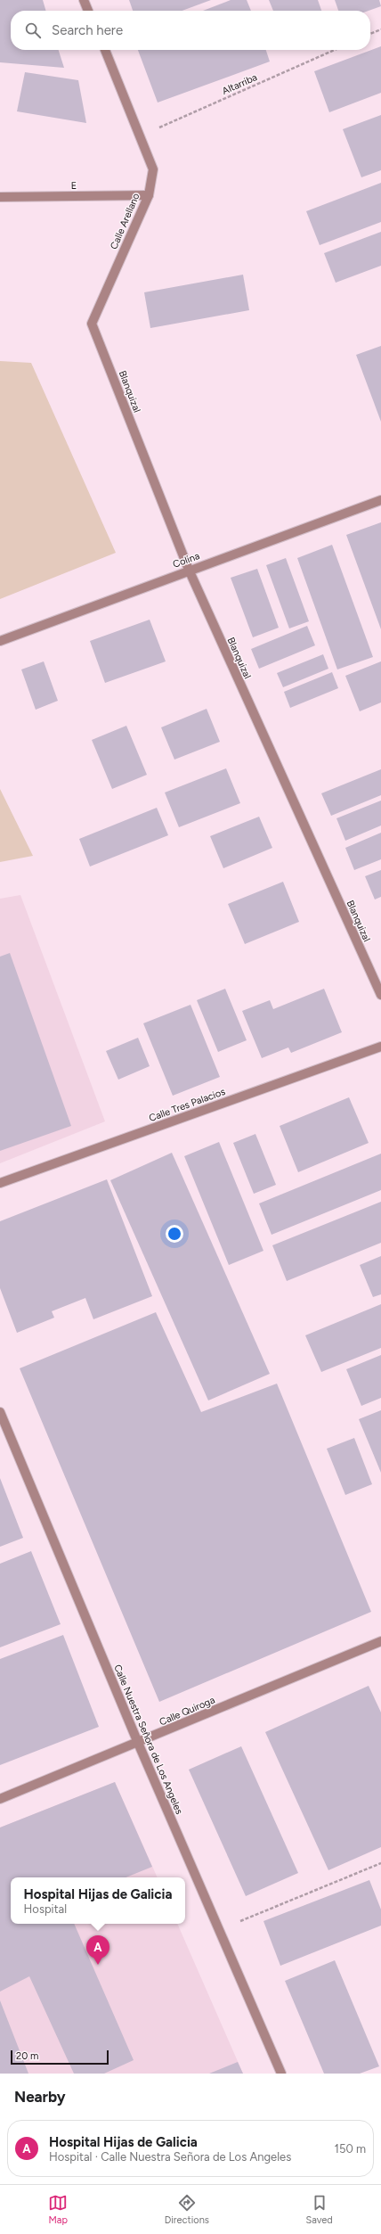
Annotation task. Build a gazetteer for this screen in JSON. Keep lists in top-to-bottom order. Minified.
{"streets":{"street":["E","Calle Arellano","Blanquizal","Colina","Calle Tres Palacios","Calle Quiroga","Calle Nuestra Señora de Los Angeles"],"path":["Altarriba"]},"crossings":[["Altarriba","Calle Arellano"],["E","Calle Arellano"],["Calle Arellano","Blanquizal"],["Blanquizal","Colina"],["Calle Quiroga","Calle Nuestra Señora de Los Angeles"]],"scale_bar":"20 m","page":{"search":"Search here","popup":["Hospital Hijas de Galicia","Hospital"],"pins":"A","scale":"20 m","heading":"Nearby","list":[{"mark":"A","name":"Hospital Hijas de Galicia","note":"Hospital · Calle Nuestra Señora de Los Angeles","value":"150 m"}],"nav":["Map","Directions","Saved"]}}
